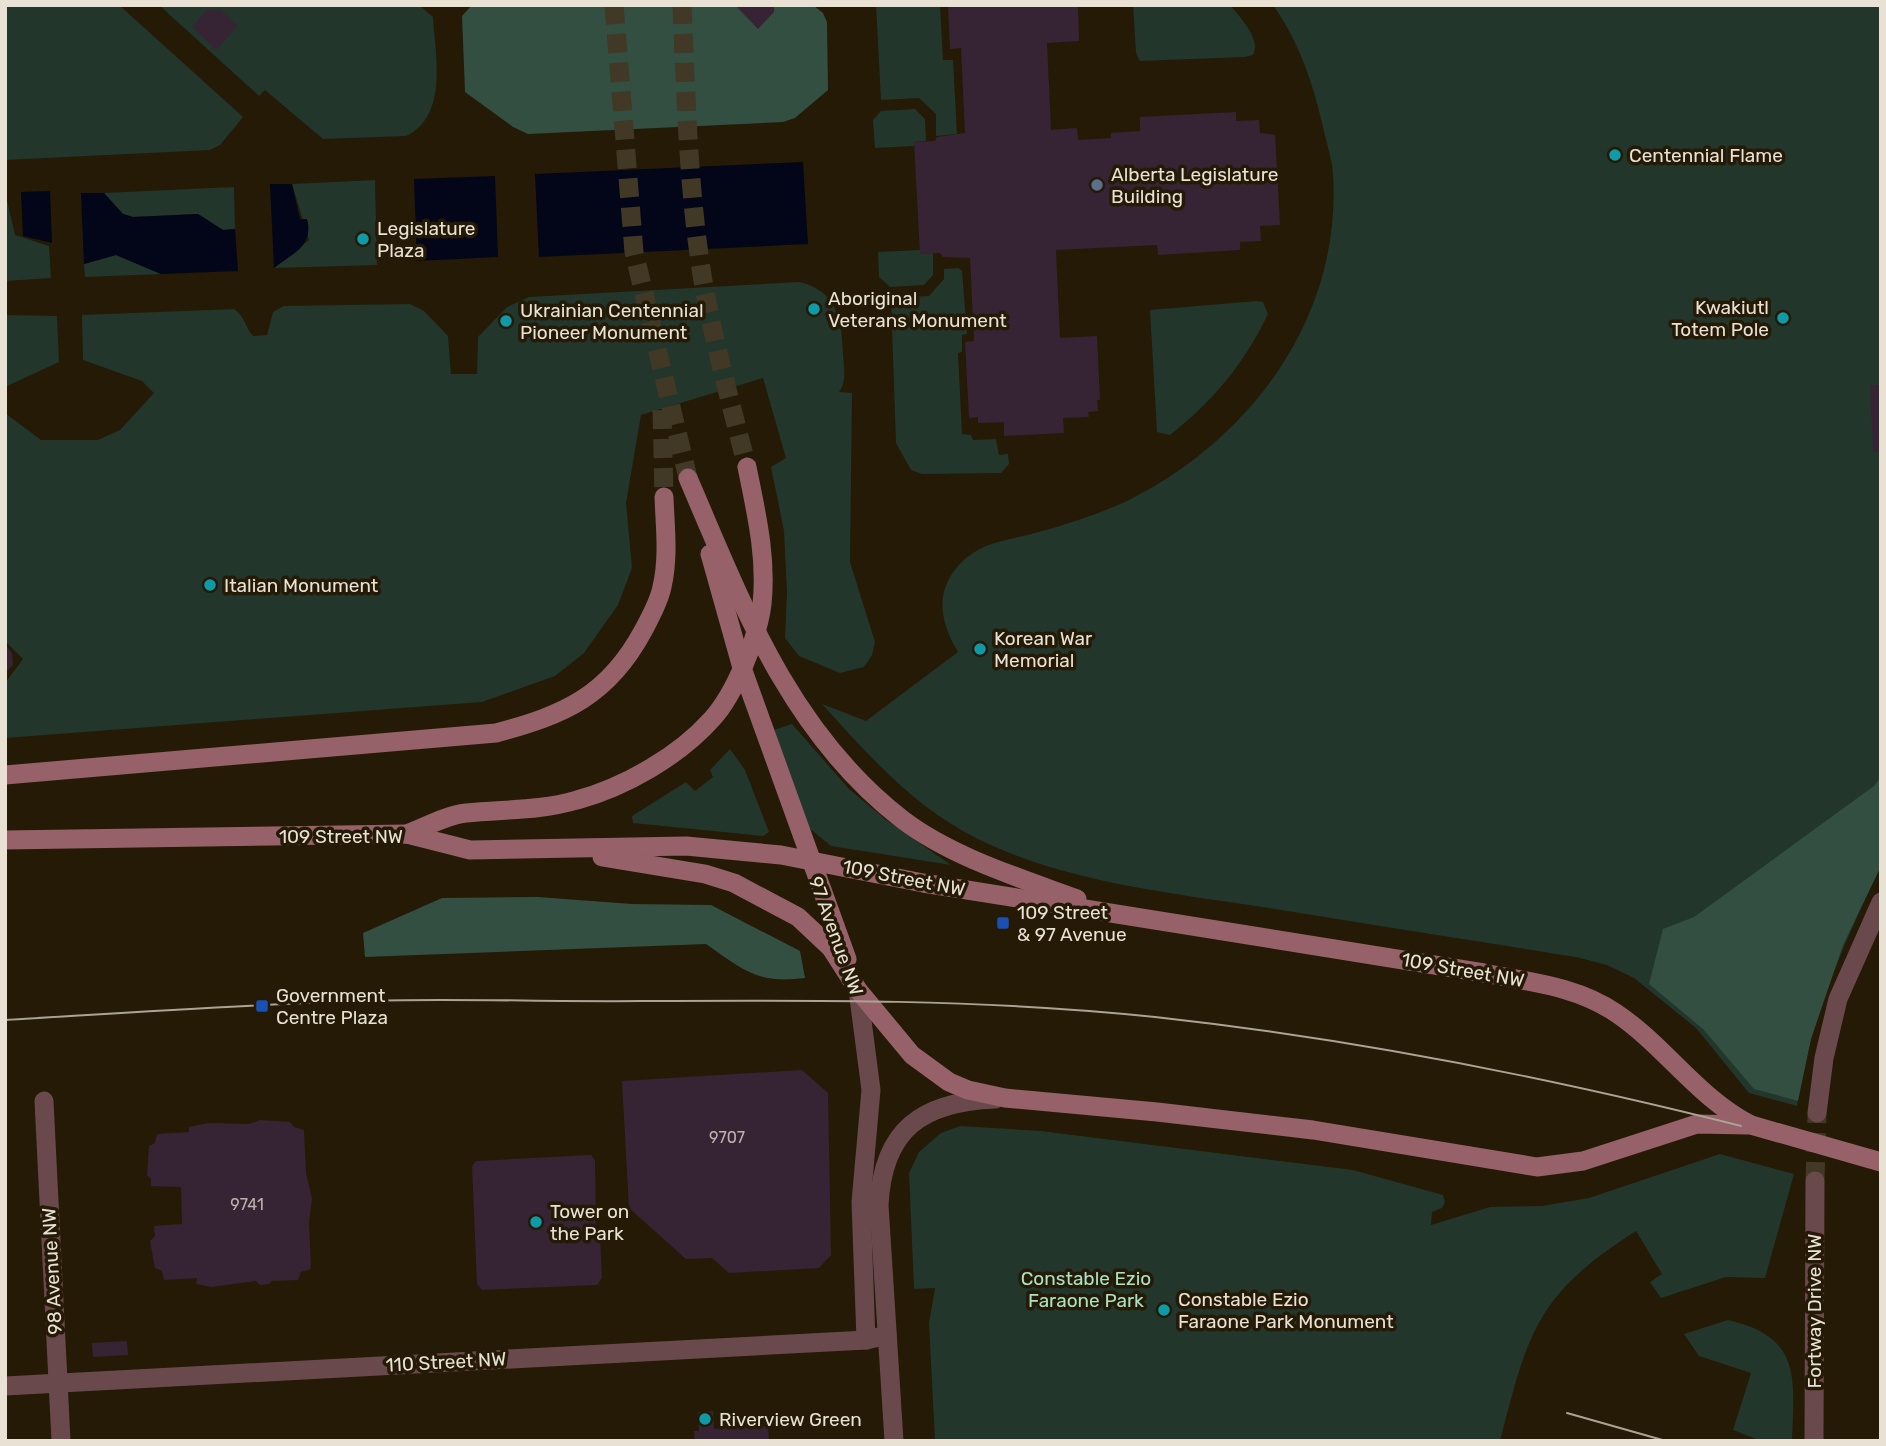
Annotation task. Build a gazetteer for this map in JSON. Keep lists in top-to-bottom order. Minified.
{"streets":{"main road":["109 Street NW","97 Avenue NW"],"street":["98 Avenue NW","Fortway Drive NW","110 Street NW"]},"crossings":[["109 Street NW","97 Avenue NW"],["97 Avenue NW","110 Street NW"],["98 Avenue NW","110 Street NW"]],"parks":["Constable Ezio Faraone Park"],"places":{"other":["Centennial Flame","Alberta Legislature Building","Legislature Plaza","Aboriginal Veterans Monument","Kwakiutl Totem Pole","Ukrainian Centennial Pioneer Monument","Italian Monument","Korean War Memorial","Tower on the Park","Constable Ezio Faraone Park Monument","Riverview Green"],"transit":["109 Street & 97 Avenue","Government Centre Plaza"]},"house_numbers":["9707","9741"]}
